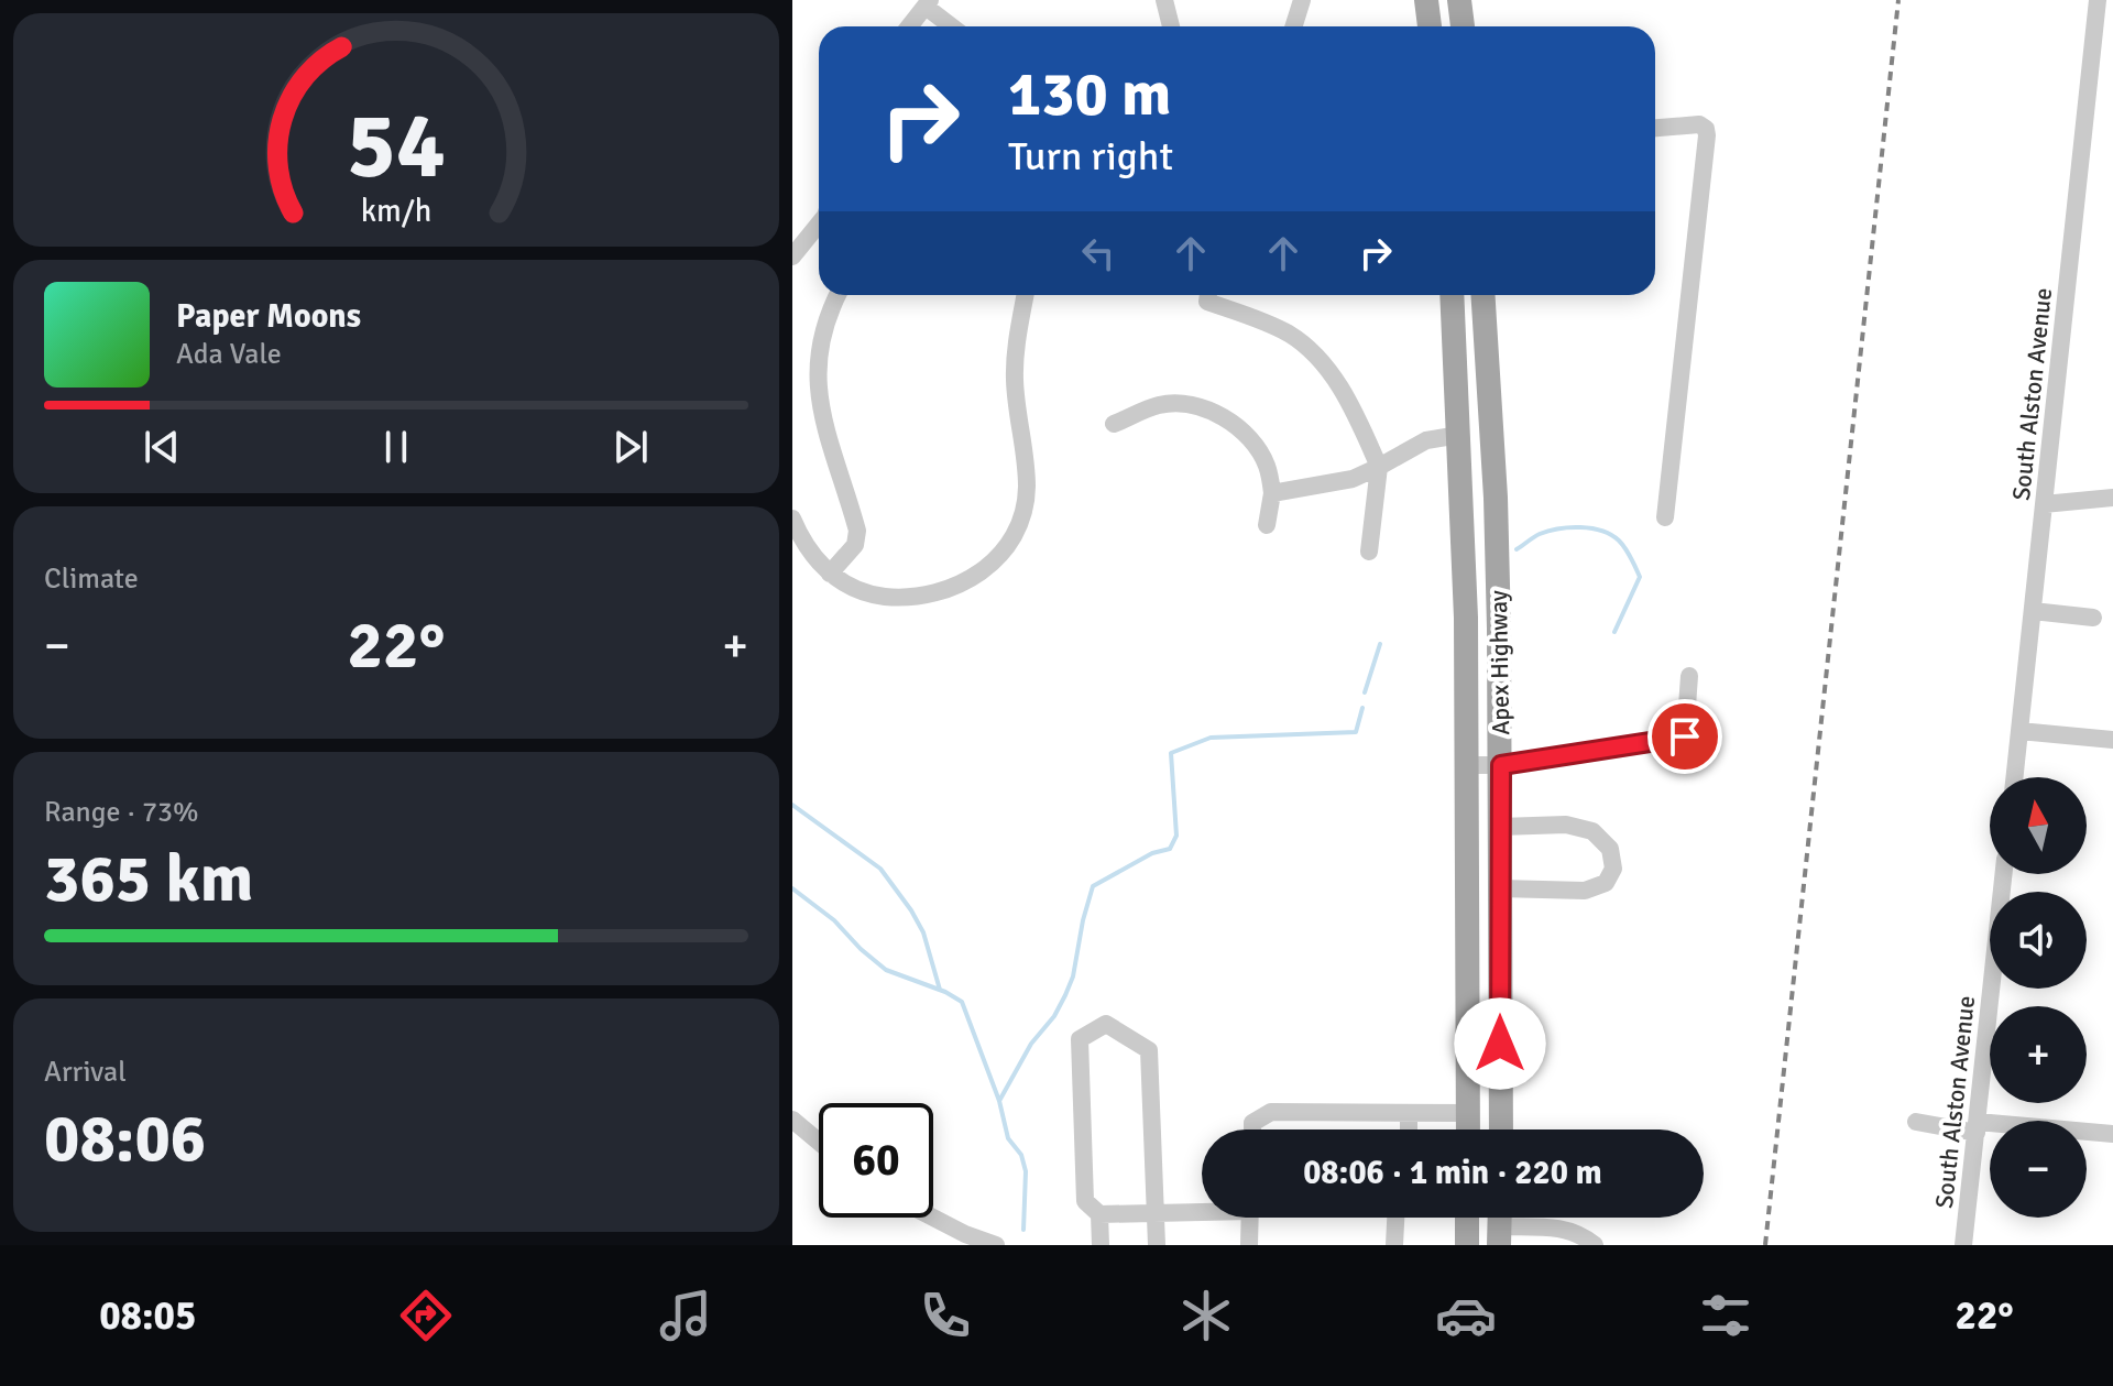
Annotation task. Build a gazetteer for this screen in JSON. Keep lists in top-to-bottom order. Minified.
{"streets":{"main road":["Apex Highway"],"street":["South Alston Avenue"]},"north":"top","page":{"turn":["130 m","Turn right"],"song":["Paper Moons","Ada Vale"],"tile":["Climate",["Range · 73%","365 km"],["Arrival","08:06"]],"heat":["−","22°","+"],"map_buttons":["+","−"],"limit":"60","trip":"08:06 · 1 min · 220 m","tabs":["08:05","22°"],"gauge":["54","km/h"]}}
